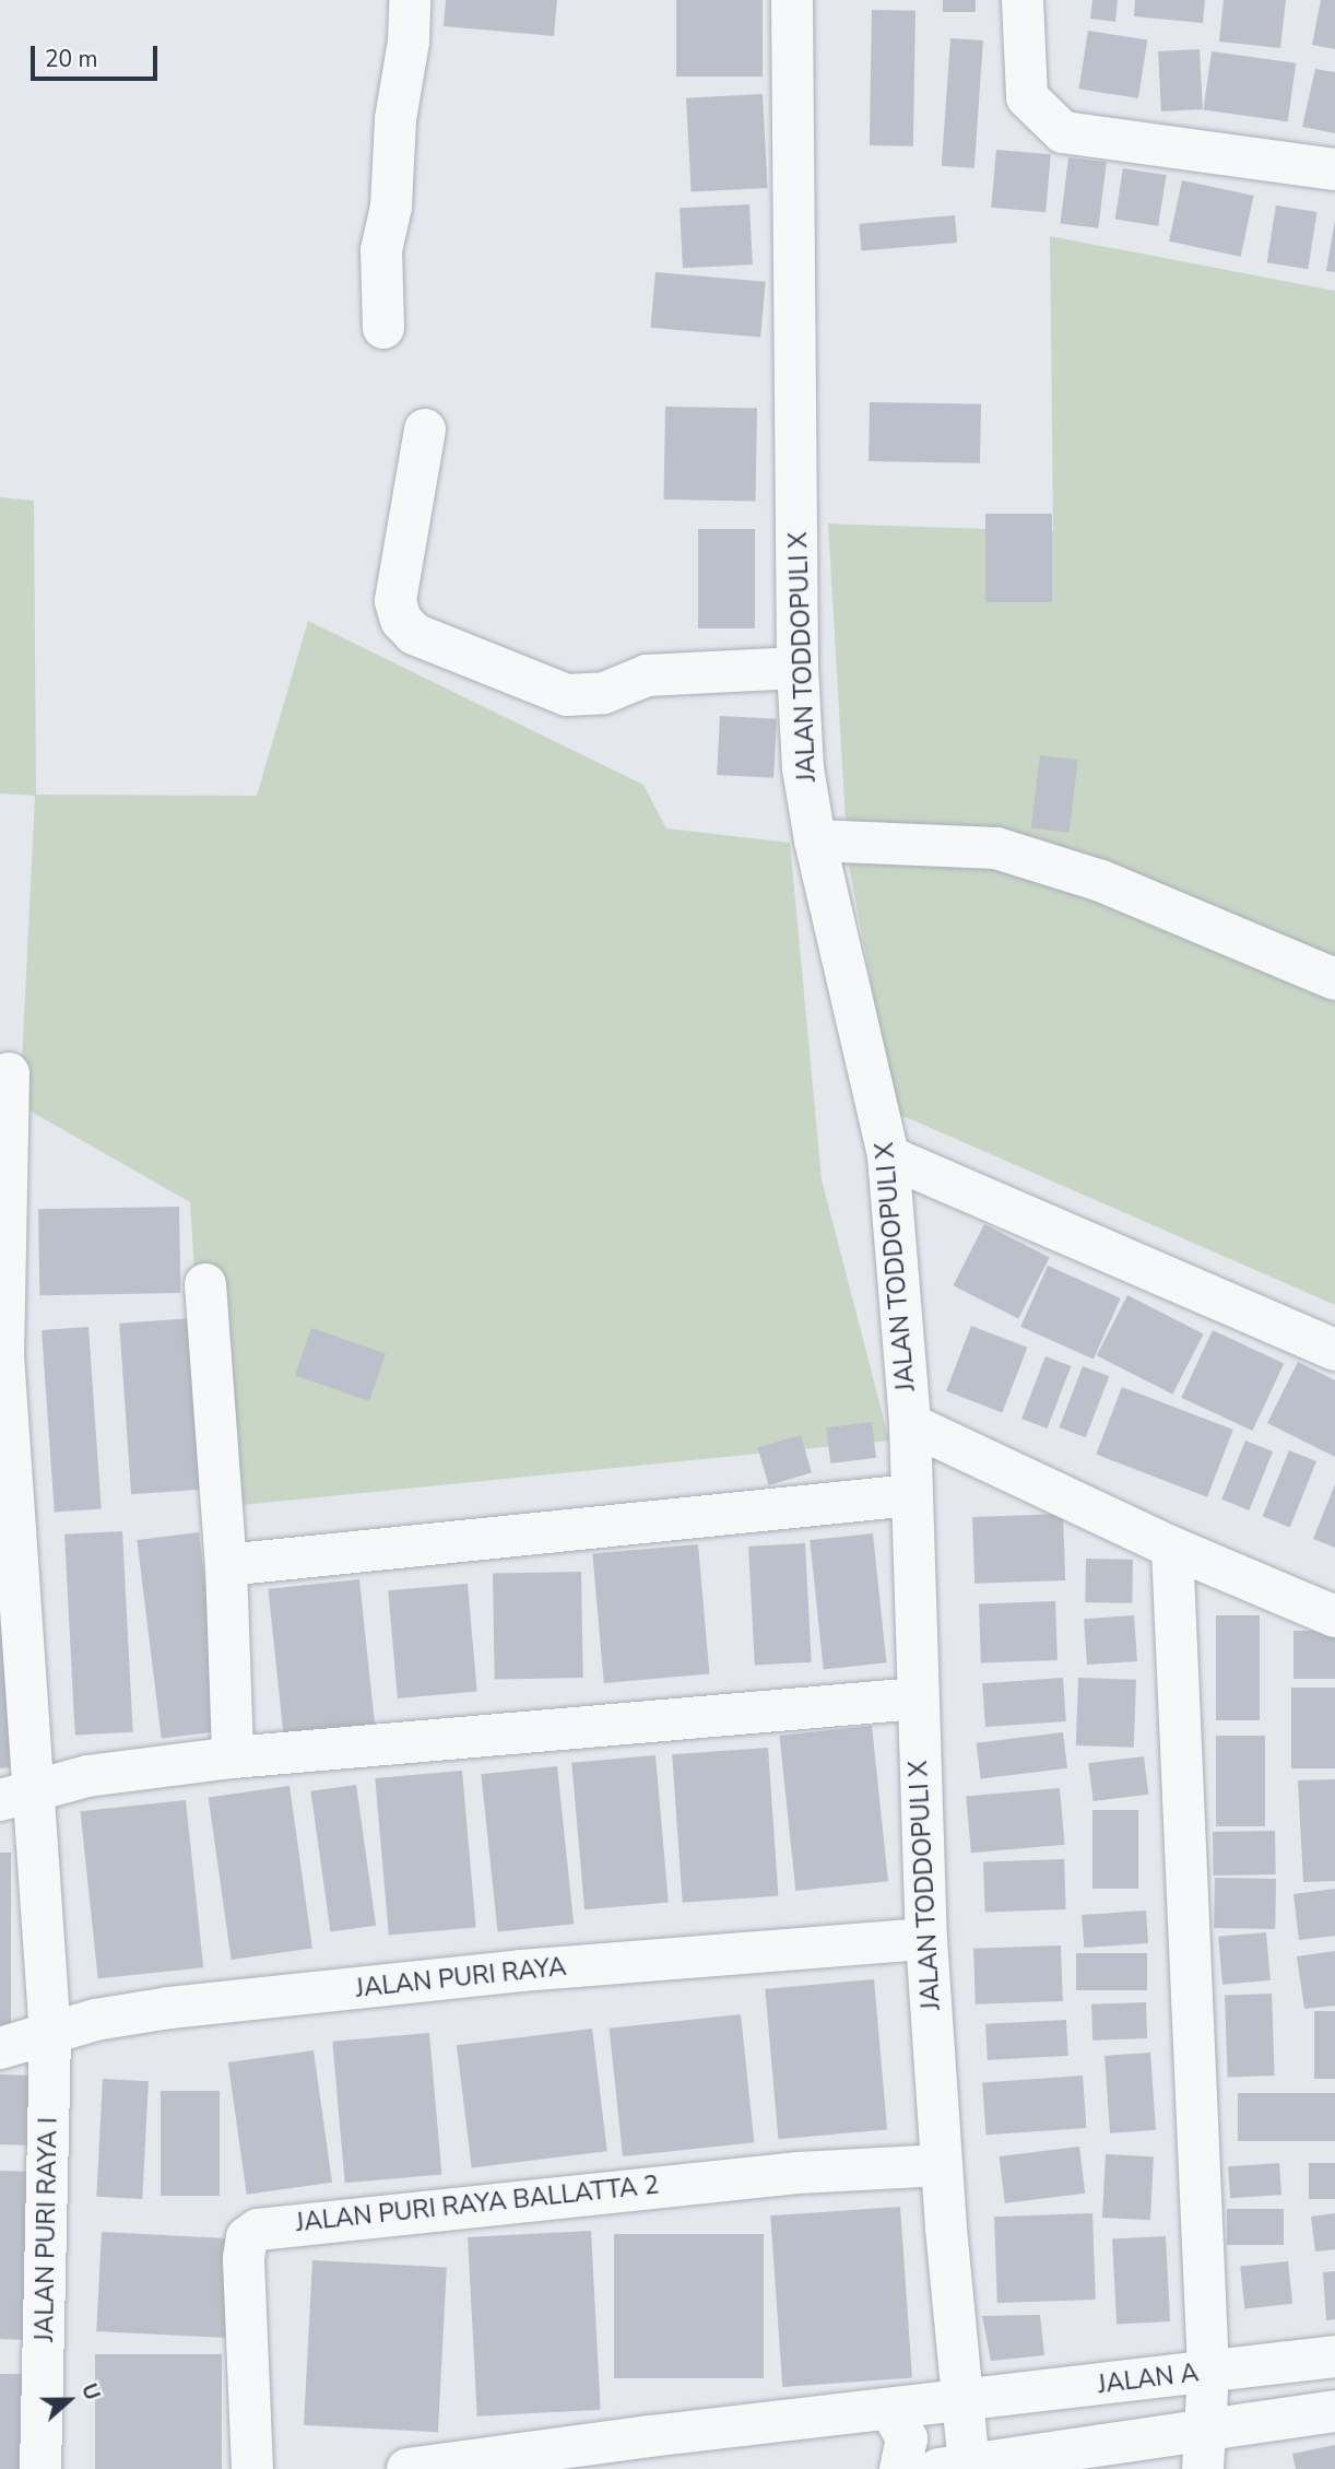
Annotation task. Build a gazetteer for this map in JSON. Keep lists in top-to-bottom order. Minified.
{"streets":{"street":["JALAN TODDOPULI X","JALAN PURI RAYA","JALAN PURI RAYA BALLATTA 2","JALAN PURI RAYA I","JALAN A"]},"crossings":[["JALAN TODDOPULI X","JALAN PURI RAYA"],["JALAN TODDOPULI X","JALAN PURI RAYA BALLATTA 2"],["JALAN TODDOPULI X","JALAN A"],["JALAN PURI RAYA","JALAN PURI RAYA I"]],"scale_bar":"20 m","north":"right"}
